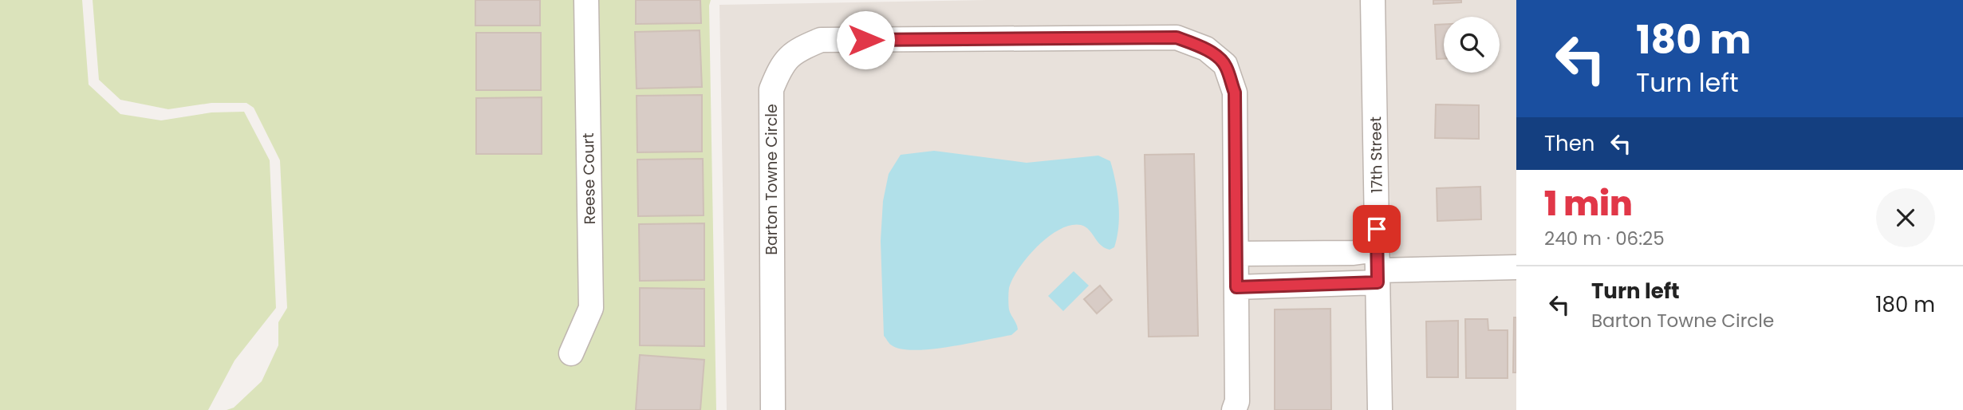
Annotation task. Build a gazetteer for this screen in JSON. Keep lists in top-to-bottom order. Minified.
{"streets":{"street":["17th Street","Reese Court","Barton Towne Circle"]},"page":{"turn":["180 m","Turn left"],"then":"Then","heading":["1 min","240 m · 06:25"],"list":[{"name":"Turn left","note":"Barton Towne Circle","value":"180 m"}]}}
